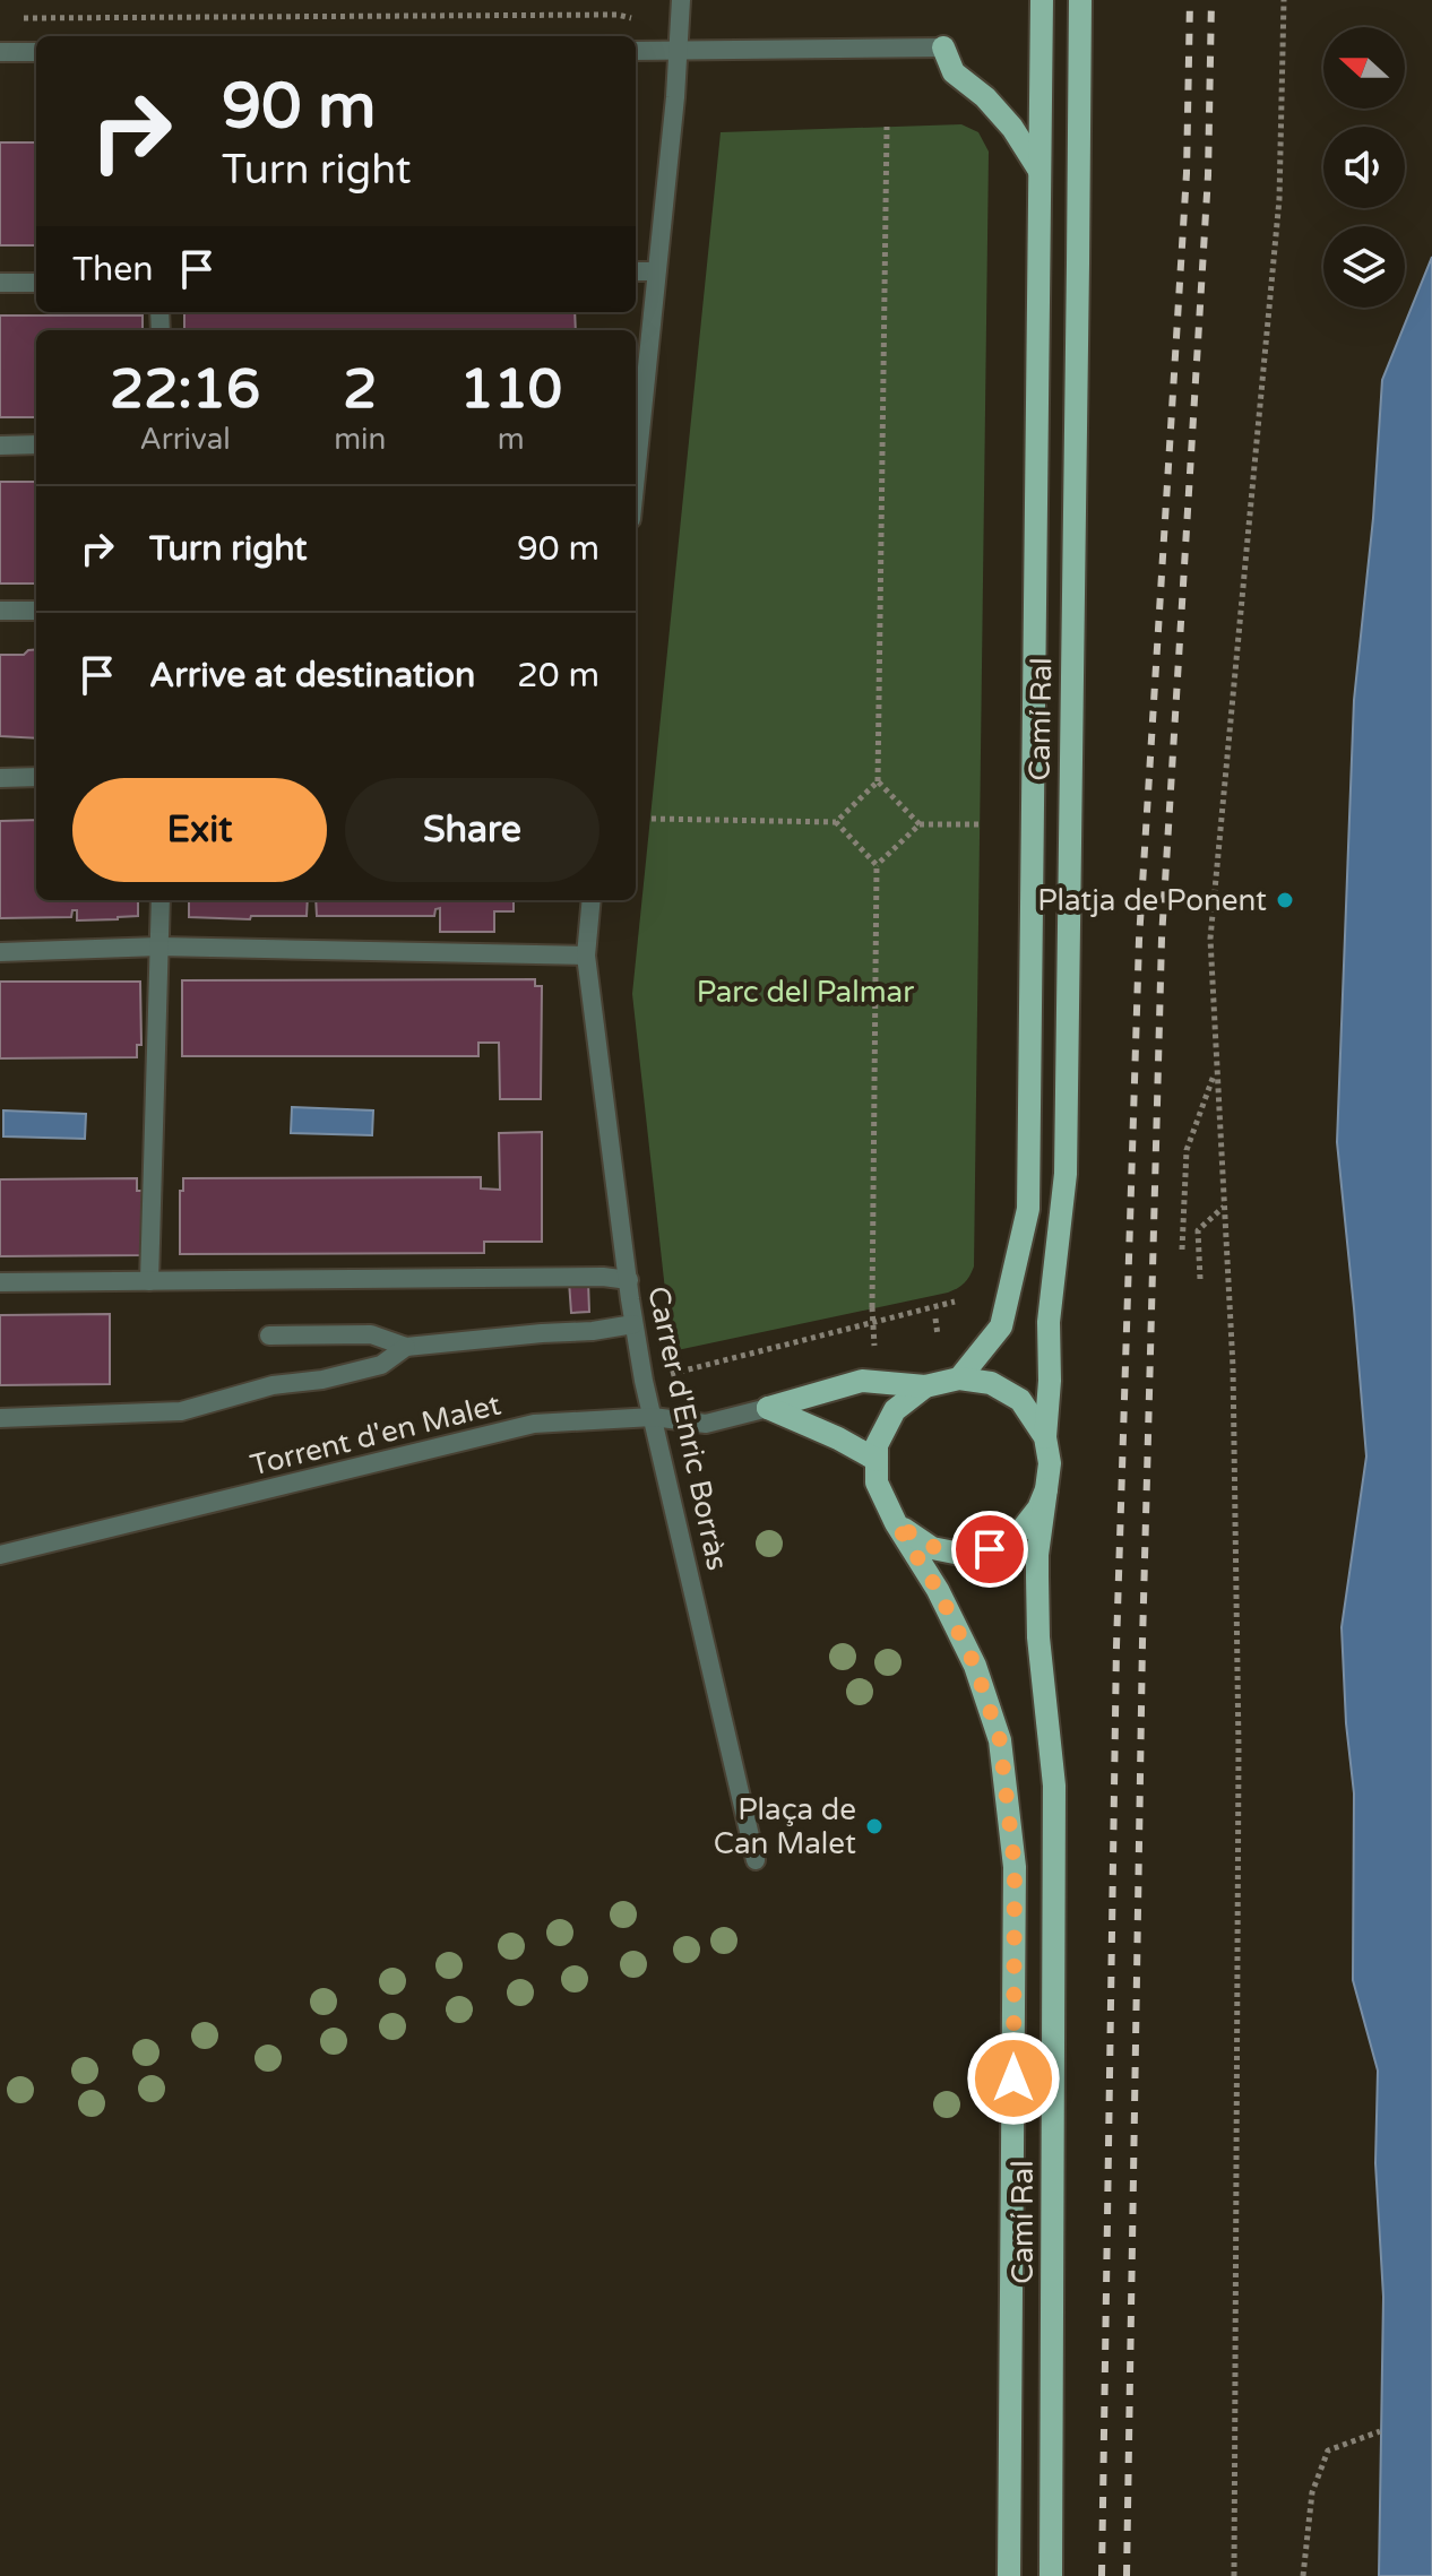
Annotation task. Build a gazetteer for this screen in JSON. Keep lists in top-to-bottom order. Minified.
{"streets":{"main road":["Camí Ral"],"street":["Carrer d'Enric Borràs","Torrent d'en Malet"]},"crossings":[["Carrer d'Enric Borràs","Torrent d'en Malet"]],"parks":["Parc del Palmar"],"places":["Platja de Ponent","Plaça de Can Malet"],"north":"left","page":{"turn":["90 m","Turn right"],"then":"Then","eta":["22:16","Arrival","2","min","110","m"],"list":[{"name":"Turn right","value":"90 m"},{"name":"Arrive at destination","value":"20 m"}],"buttons":["Exit","Share"]}}
